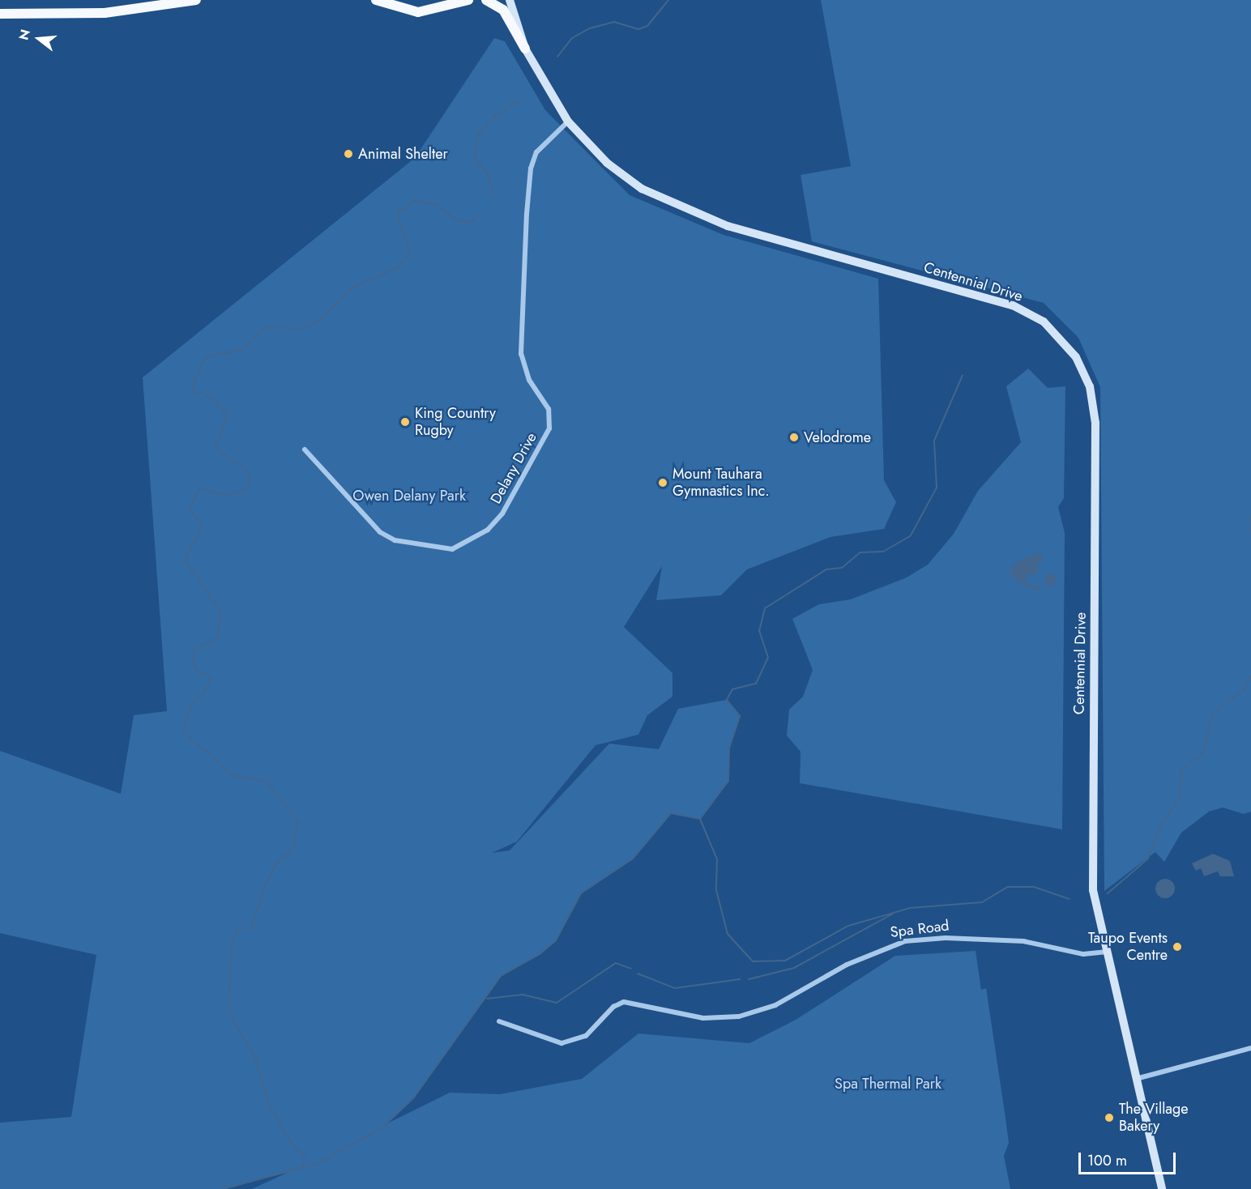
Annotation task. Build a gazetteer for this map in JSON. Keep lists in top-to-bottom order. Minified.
{"streets":{"main road":["Centennial Drive"],"street":["Delany Drive","Spa Road"]},"crossings":[["Centennial Drive","Delany Drive"],["Centennial Drive","Spa Road"]],"parks":["Owen Delany Park","Spa Thermal Park"],"places":["Animal Shelter","King Country Rugby","Velodrome","Mount Tauhara Gymnastics Inc.","Taupo Events Centre","The Village Bakery"],"scale_bar":"100 m","north":"left"}
